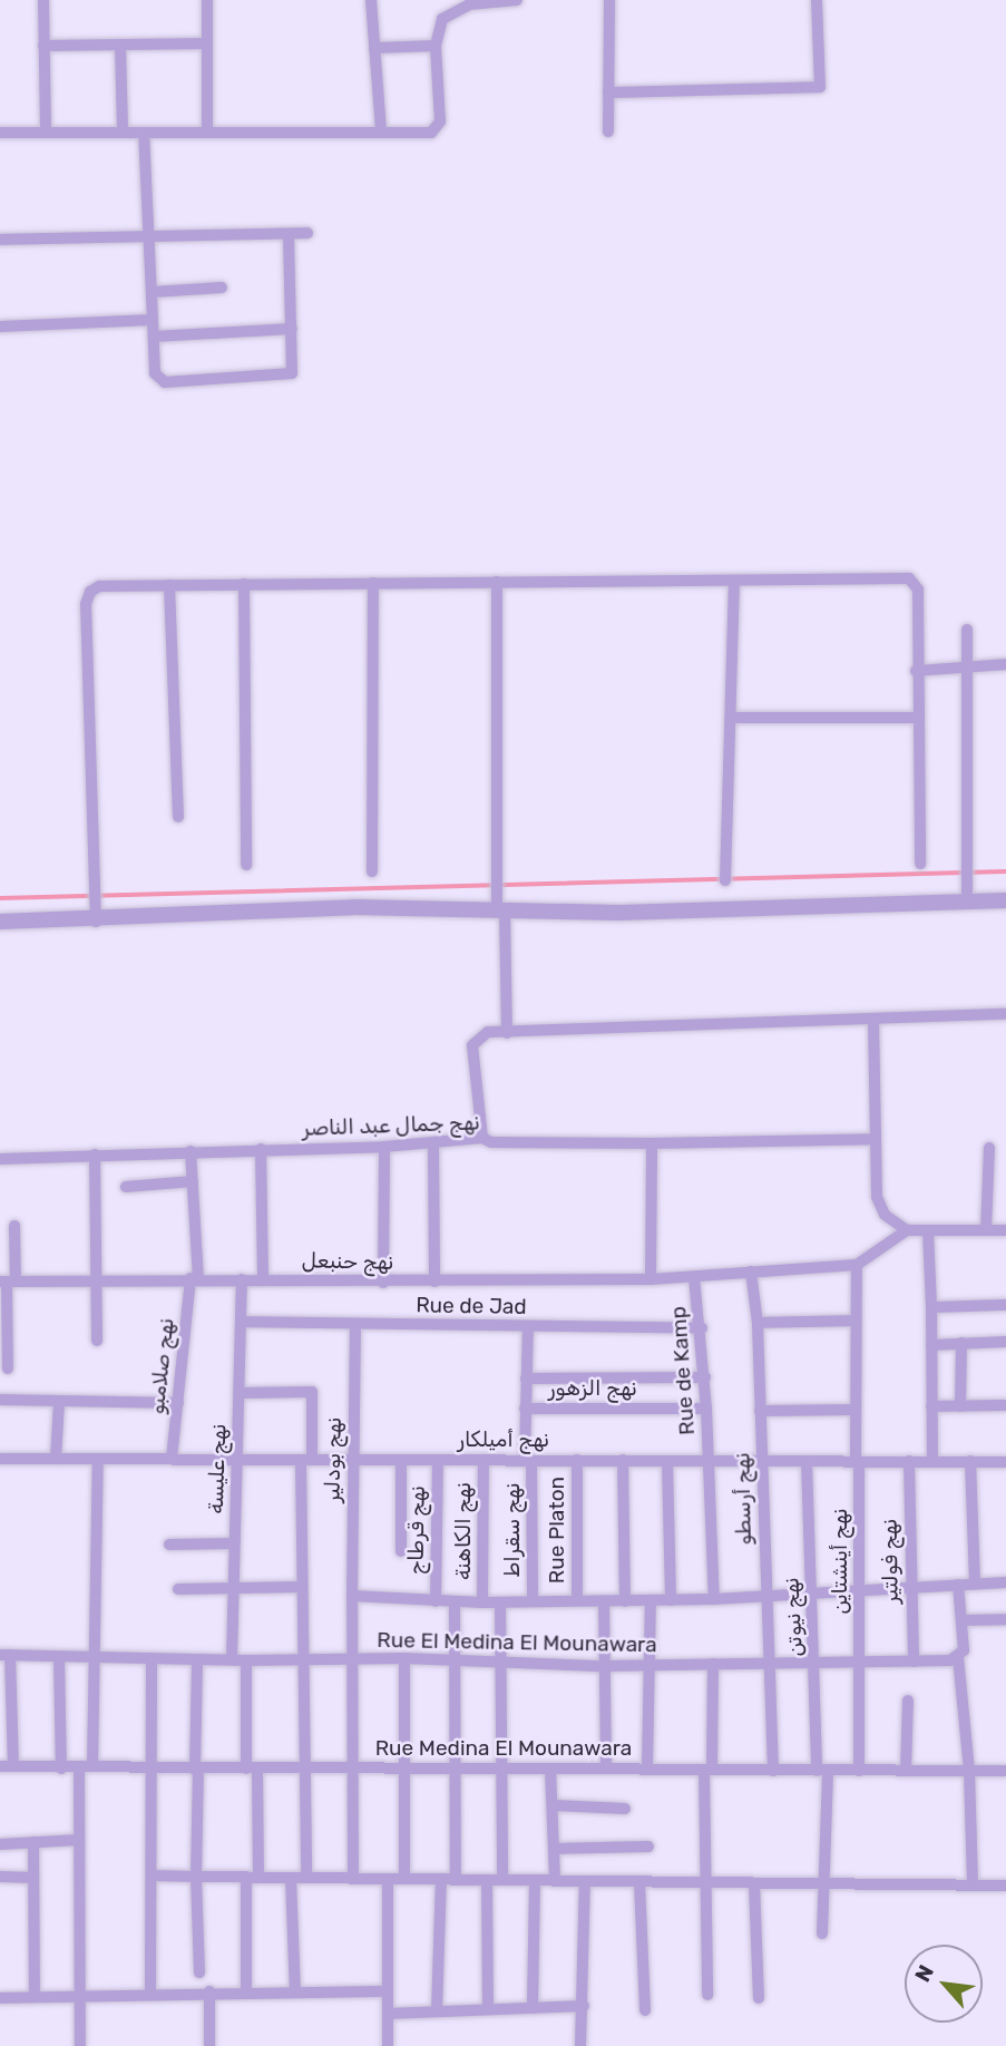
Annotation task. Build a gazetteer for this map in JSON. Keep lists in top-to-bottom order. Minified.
{"streets":{"street":["نهج جمال عبد الناصر","نهج حنبعل","Rue de Jad","نهج صلامبو","Rue de Kamp","نهج الزهور","نهج أميلكار","نهج بودلير","نهج عليسة","نهج أرسطو","نهج قرطاج","نهج سقراط","Rue Platon","نهج الكاهنة","نهج أينشتاين","نهج فولتير","نهج نيوتن","Rue El Medina El Mounawara","Rue Medina El Mounawara"]},"crossings":[["نهج جمال عبد الناصر","نهج صلامبو"],["نهج حنبعل","نهج صلامبو"],["نهج حنبعل","Rue de Kamp"],["نهج حنبعل","نهج عليسة"],["نهج حنبعل","نهج أرسطو"],["نهج حنبعل","نهج أينشتاين"],["Rue de Jad","Rue de Kamp"],["Rue de Jad","نهج بودلير"],["Rue de Jad","نهج عليسة"],["Rue de Jad","نهج سقراط"],["نهج صلامبو","نهج أميلكار"],["Rue de Kamp","نهج الزهور"],["Rue de Kamp","نهج أميلكار"],["نهج الزهور","نهج سقراط"],["نهج أميلكار","نهج بودلير"],["نهج أميلكار","نهج عليسة"],["نهج أميلكار","نهج أرسطو"],["نهج أميلكار","نهج قرطاج"],["نهج أميلكار","نهج سقراط"],["نهج أميلكار","Rue Platon"],["نهج أميلكار","نهج الكاهنة"],["نهج أميلكار","نهج أينشتاين"],["نهج أميلكار","نهج فولتير"],["نهج أميلكار","نهج نيوتن"],["نهج بودلير","Rue El Medina El Mounawara"],["نهج بودلير","Rue Medina El Mounawara"],["نهج عليسة","Rue El Medina El Mounawara"],["نهج أرسطو","Rue El Medina El Mounawara"],["نهج أرسطو","Rue Medina El Mounawara"],["نهج أينشتاين","Rue El Medina El Mounawara"],["نهج أينشتاين","Rue Medina El Mounawara"],["نهج فولتير","Rue El Medina El Mounawara"],["نهج نيوتن","Rue El Medina El Mounawara"],["نهج نيوتن","Rue Medina El Mounawara"]],"north":"top left"}
